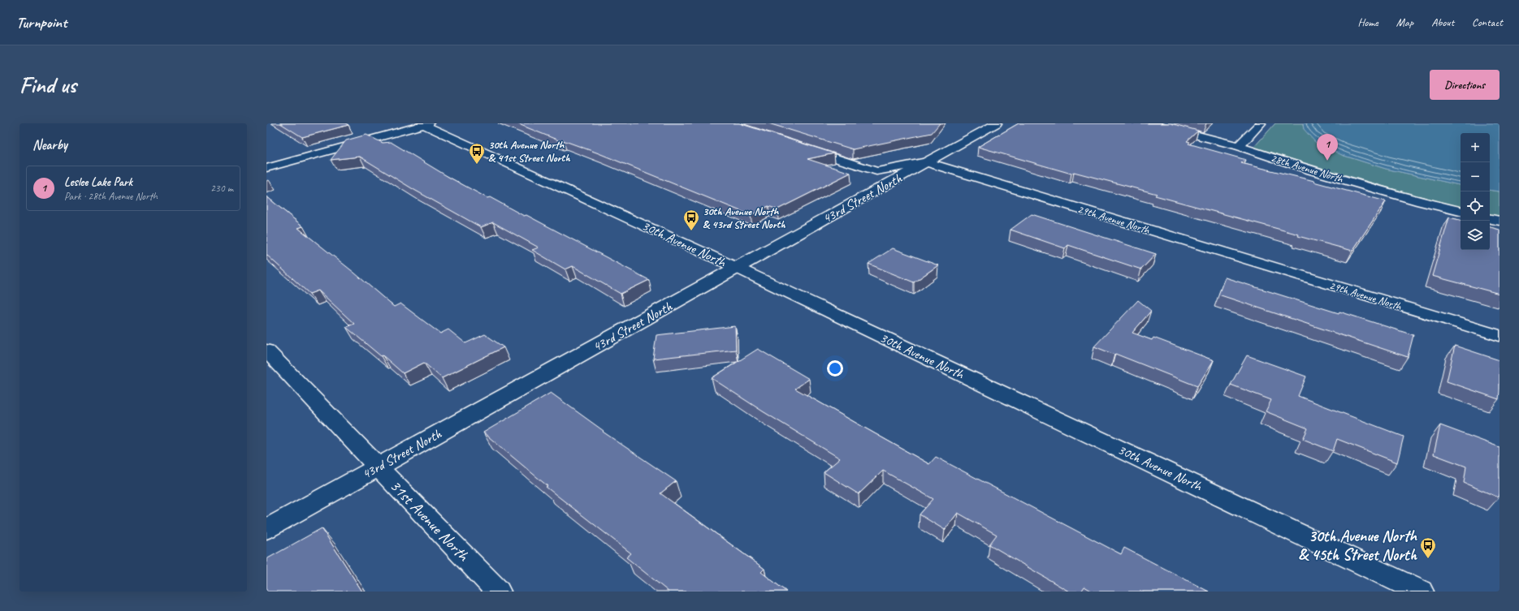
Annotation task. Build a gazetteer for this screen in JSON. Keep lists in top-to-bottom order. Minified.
{"streets":{"street":["28th Avenue North","43rd Street North","29th Avenue North","30th Avenue North","31st Avenue North"]},"crossings":[["43rd Street North","29th Avenue North"],["43rd Street North","30th Avenue North"],["43rd Street North","31st Avenue North"]],"places":{"bus stop":["30th Avenue North & 41st Street North","30th Avenue North & 43rd Street North","30th Avenue North & 45th Street North"]},"page":{"header":"Turnpoint","nav":["Home","Map","About","Contact"],"buttons":"Directions","title":"Find us","heading":"Nearby","map_buttons":["+","−"],"pins":"1","list":[{"mark":"1","name":"Leslee Lake Park","note":"Park · 28th Avenue North","value":"230 m"}]}}
